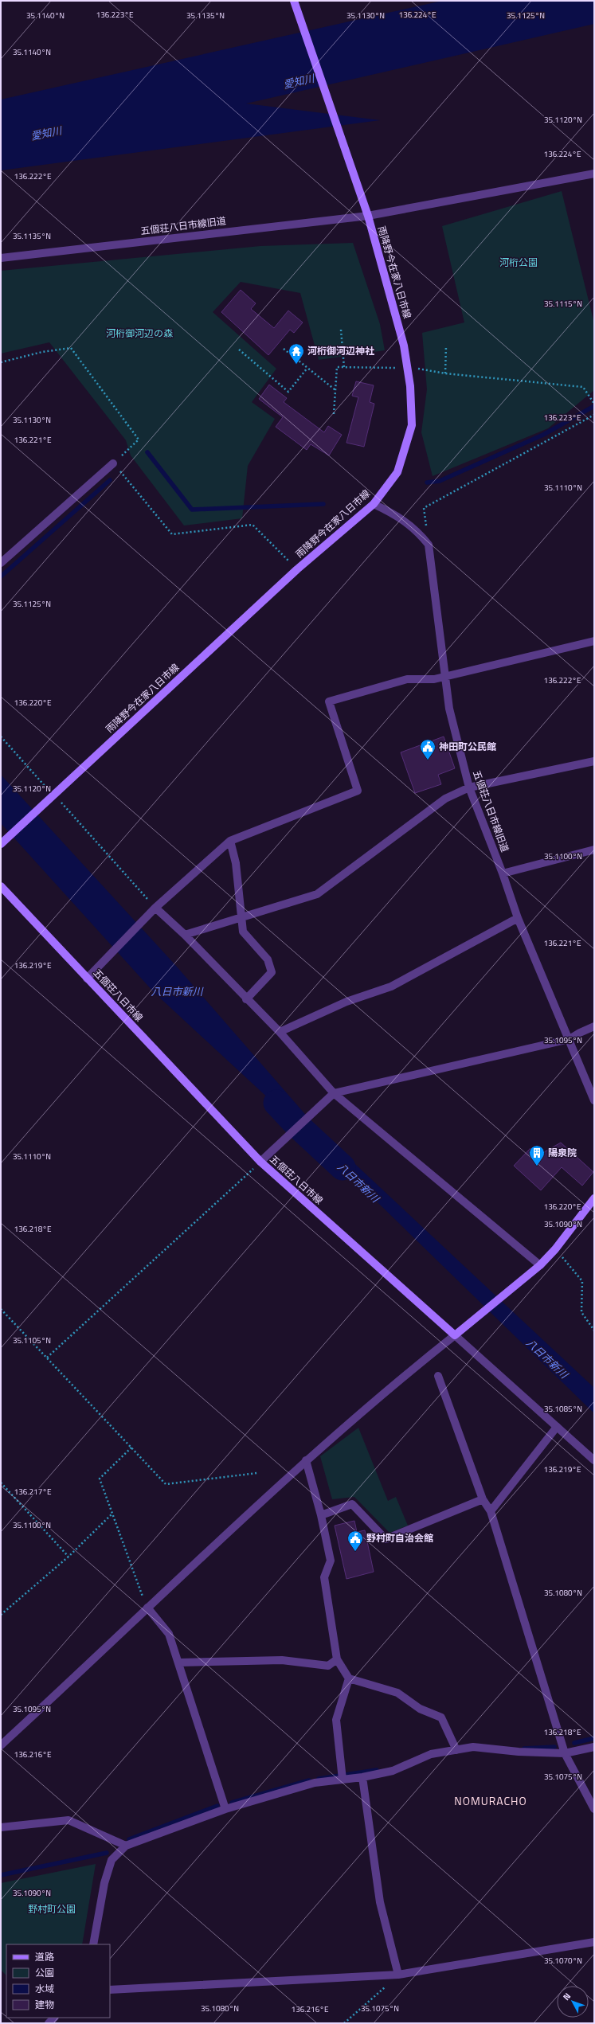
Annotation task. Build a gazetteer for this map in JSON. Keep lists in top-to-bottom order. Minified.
{"streets":{"main road":["雨降野今在家八日市線","五個荘八日市線"],"street":["五個荘八日市線旧道"]},"crossings":[["五個荘八日市線旧道","雨降野今在家八日市線"]],"districts":["NOMURACHO"],"water":["愛知川","八日市新川"],"parks":["河桁公園","河桁御河辺の森","野村町公園"],"places":{"temple":["河桁御河辺神社"],"public building":["神田町公民館","野村町自治会館"],"building":["陽泉院"]},"legend":["道路","公園","水域","建物"],"north":"top left","coordinates":["136.223°E","136.224°E","35.1140°N","35.1135°N","35.1130°N","35.1125°N","35.1120°N","136.222°E","35.1115°N","136.221°E","35.1110°N","136.220°E","35.1100°N","136.219°E","35.1095°N","35.1090°N","136.218°E","35.1105°N","35.1085°N","136.217°E","35.1080°N","136.216°E","35.1075°N","35.1070°N"]}
